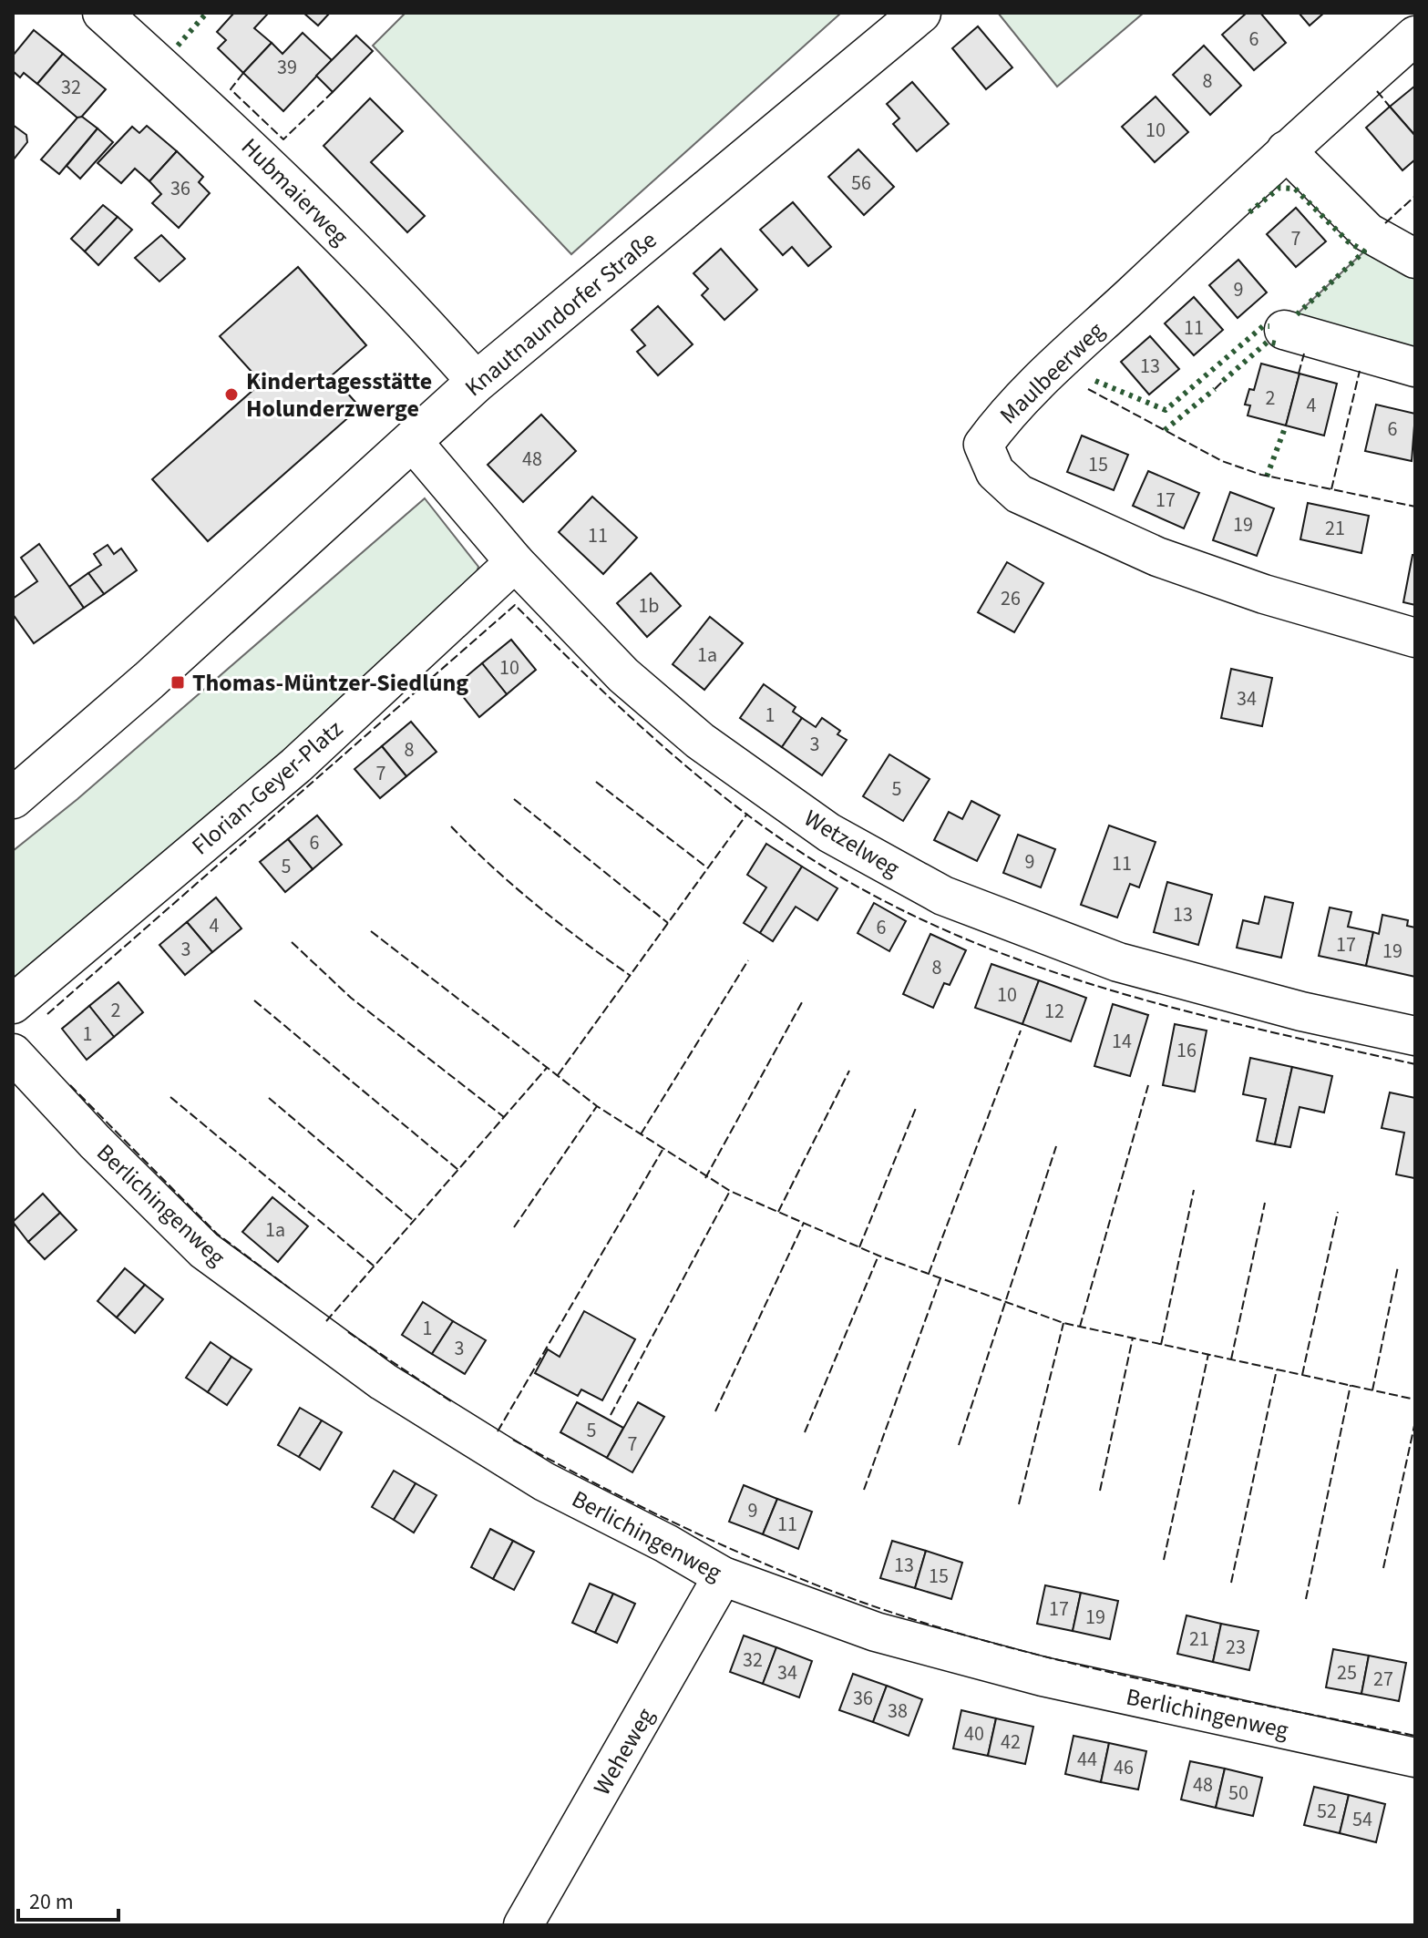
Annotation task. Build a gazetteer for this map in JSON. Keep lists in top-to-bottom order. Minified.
{"streets":{"main road":["Knautnaundorfer Straße"],"street":["Hubmaierweg","Maulbeerweg","Florian-Geyer-Platz","Wetzelweg","Berlichingenweg","Weheweg"]},"crossings":[["Hubmaierweg","Knautnaundorfer Straße"],["Knautnaundorfer Straße","Wetzelweg"],["Florian-Geyer-Platz","Wetzelweg"],["Berlichingenweg","Weheweg"]],"places":{"other":["Kindertagesstätte Holunderzwerge"],"transit":["Thomas-Müntzer-Siedlung"]},"house_numbers":["6","39","8","32","10","56","36","7","9","11","13","2","4","6","48","15","17","19","21","11","26","1b","1a","10","34","1","3","8","7","5","6","9","11","5","13","4","6","17","3","19","8","10","2","12","1","14","16","1a","1","3","5","7","9","11","13","15","17","19","21","23","32","34","25","27","36","38","40","42","44","46","48","50","52","54"],"scale_bar":"20 m"}
